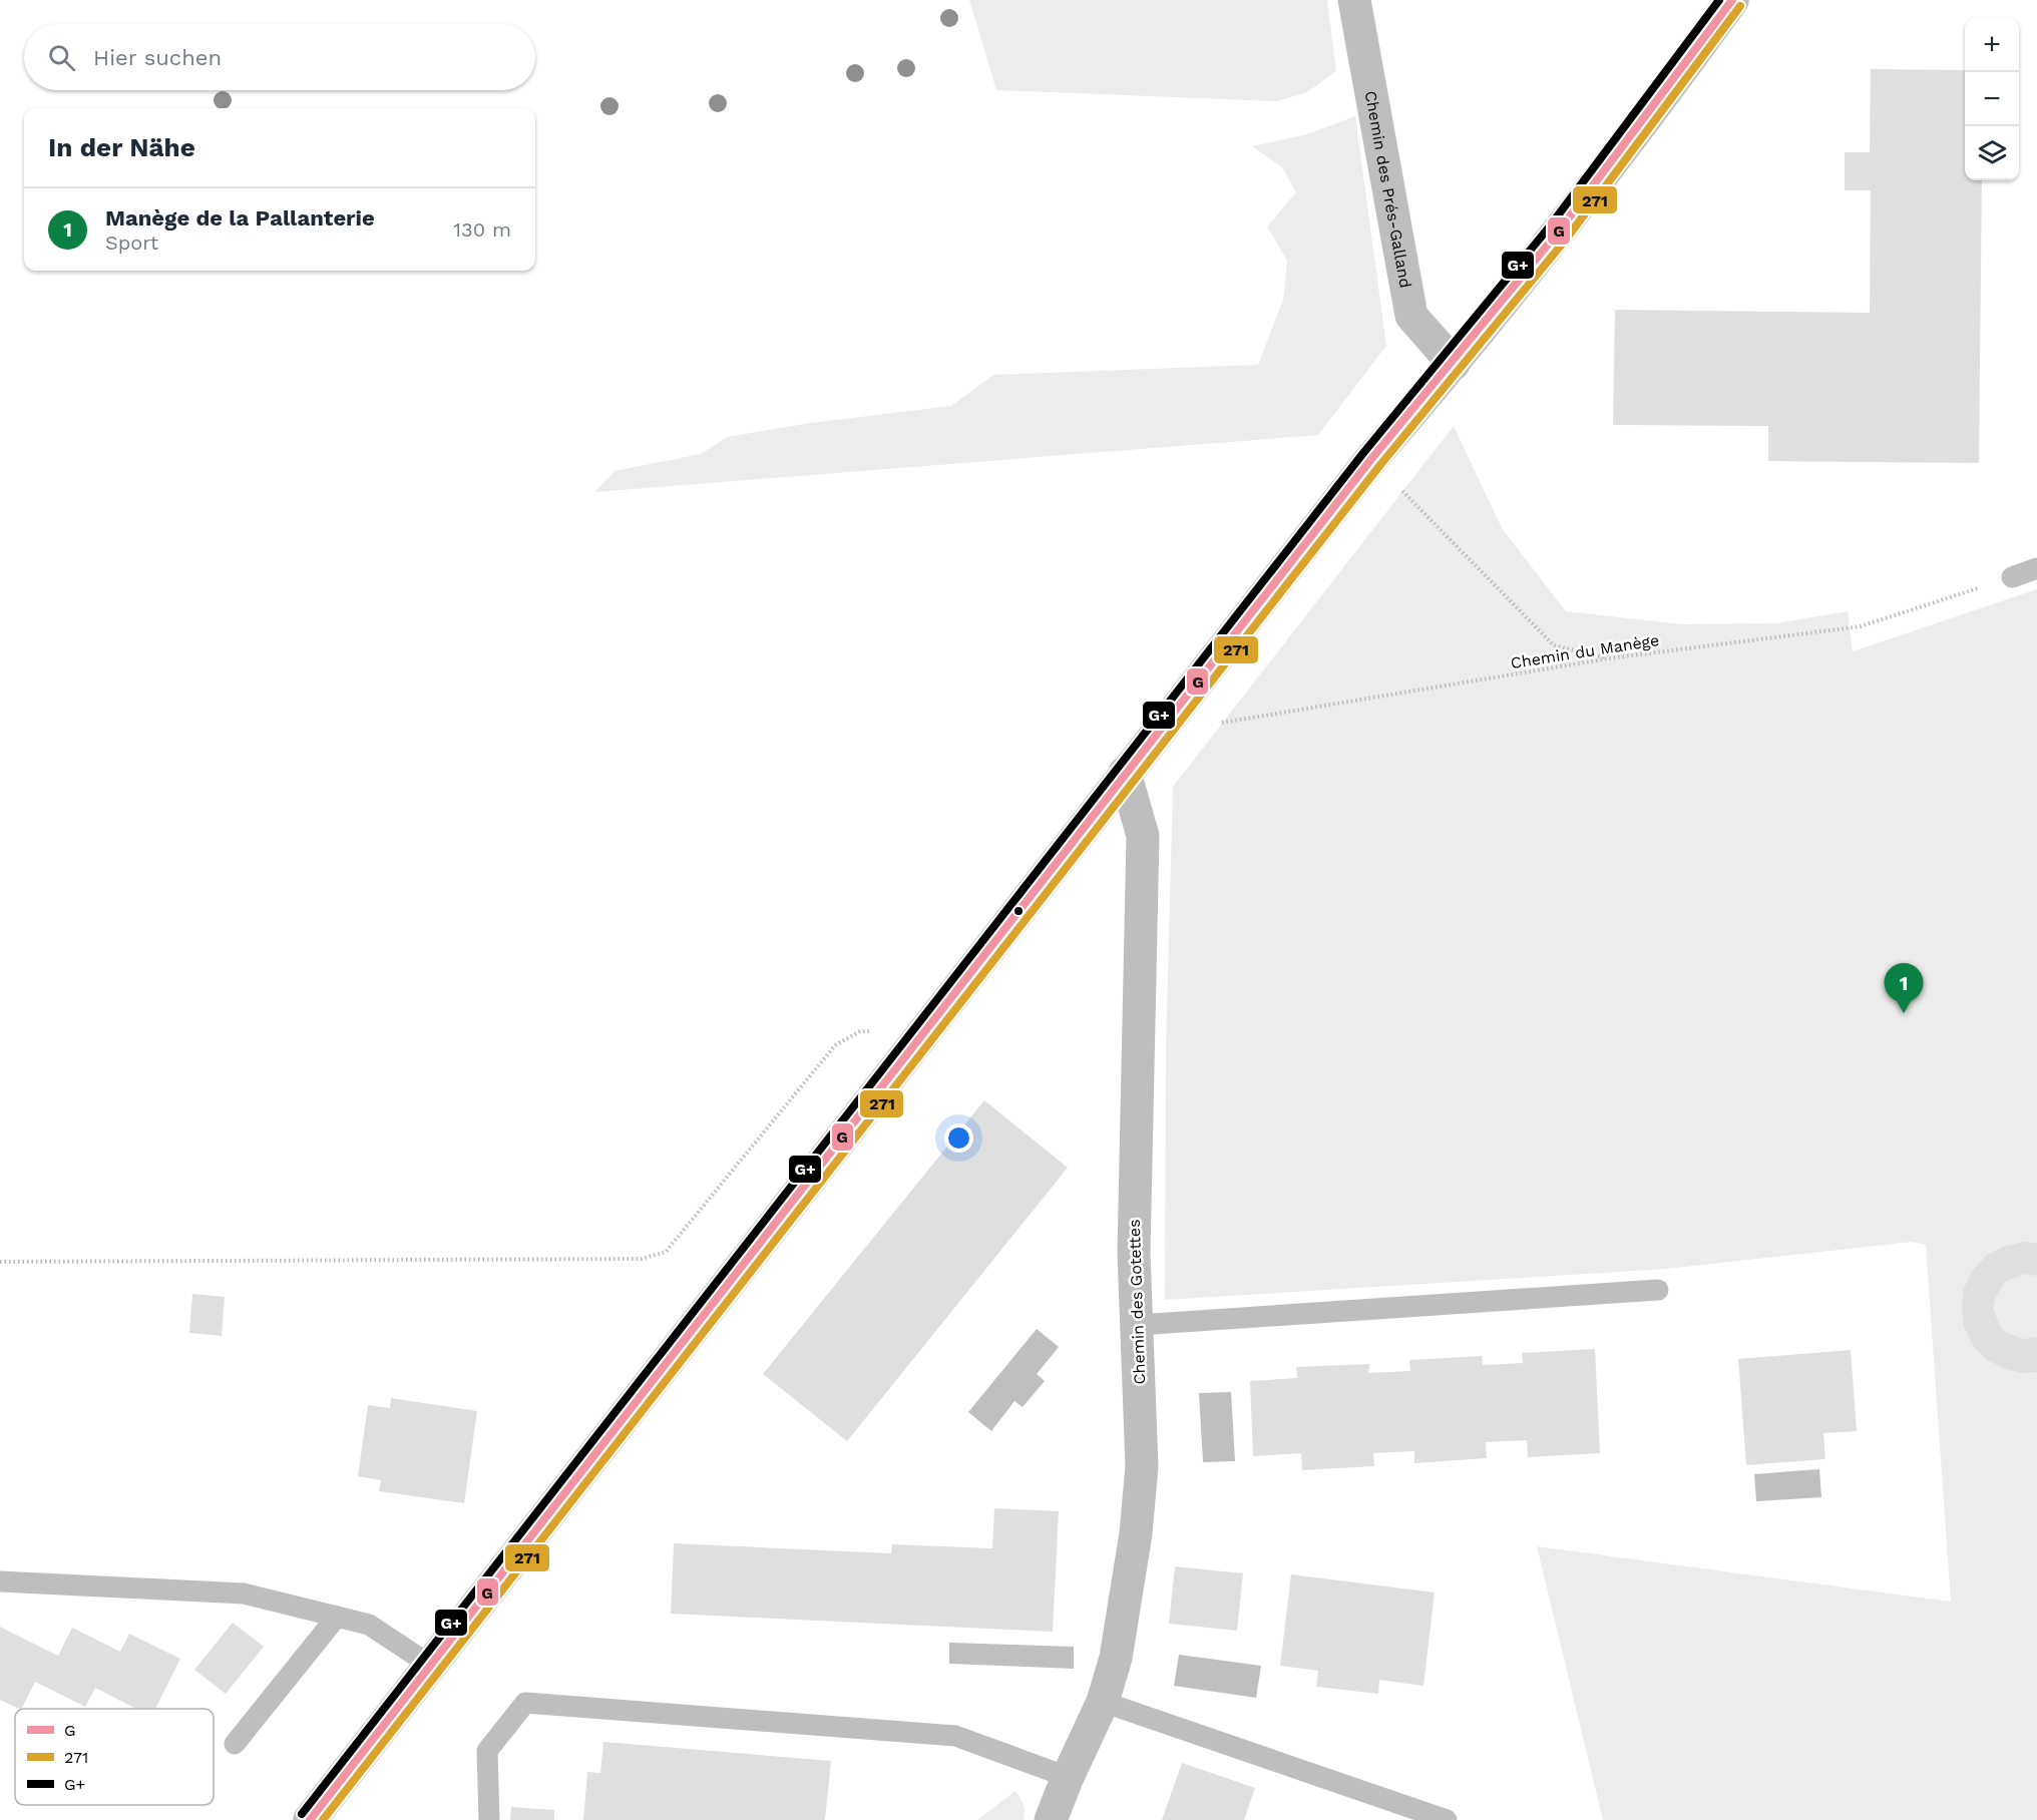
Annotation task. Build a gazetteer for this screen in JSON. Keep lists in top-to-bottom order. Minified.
{"streets":{"main road":["Chemin des Prés-Galland","Chemin des Gotettes"],"path":["Chemin du Manège"]},"lines":["transit line G","transit line G+","transit line 271"],"legend":["G","271","G+"],"page":{"map_buttons":["+","−"],"search":"Hier suchen","heading":"In der Nähe","list":[{"mark":"1","name":"Manège de la Pallanterie","note":"Sport","value":"130 m"}],"pins":"1"}}
